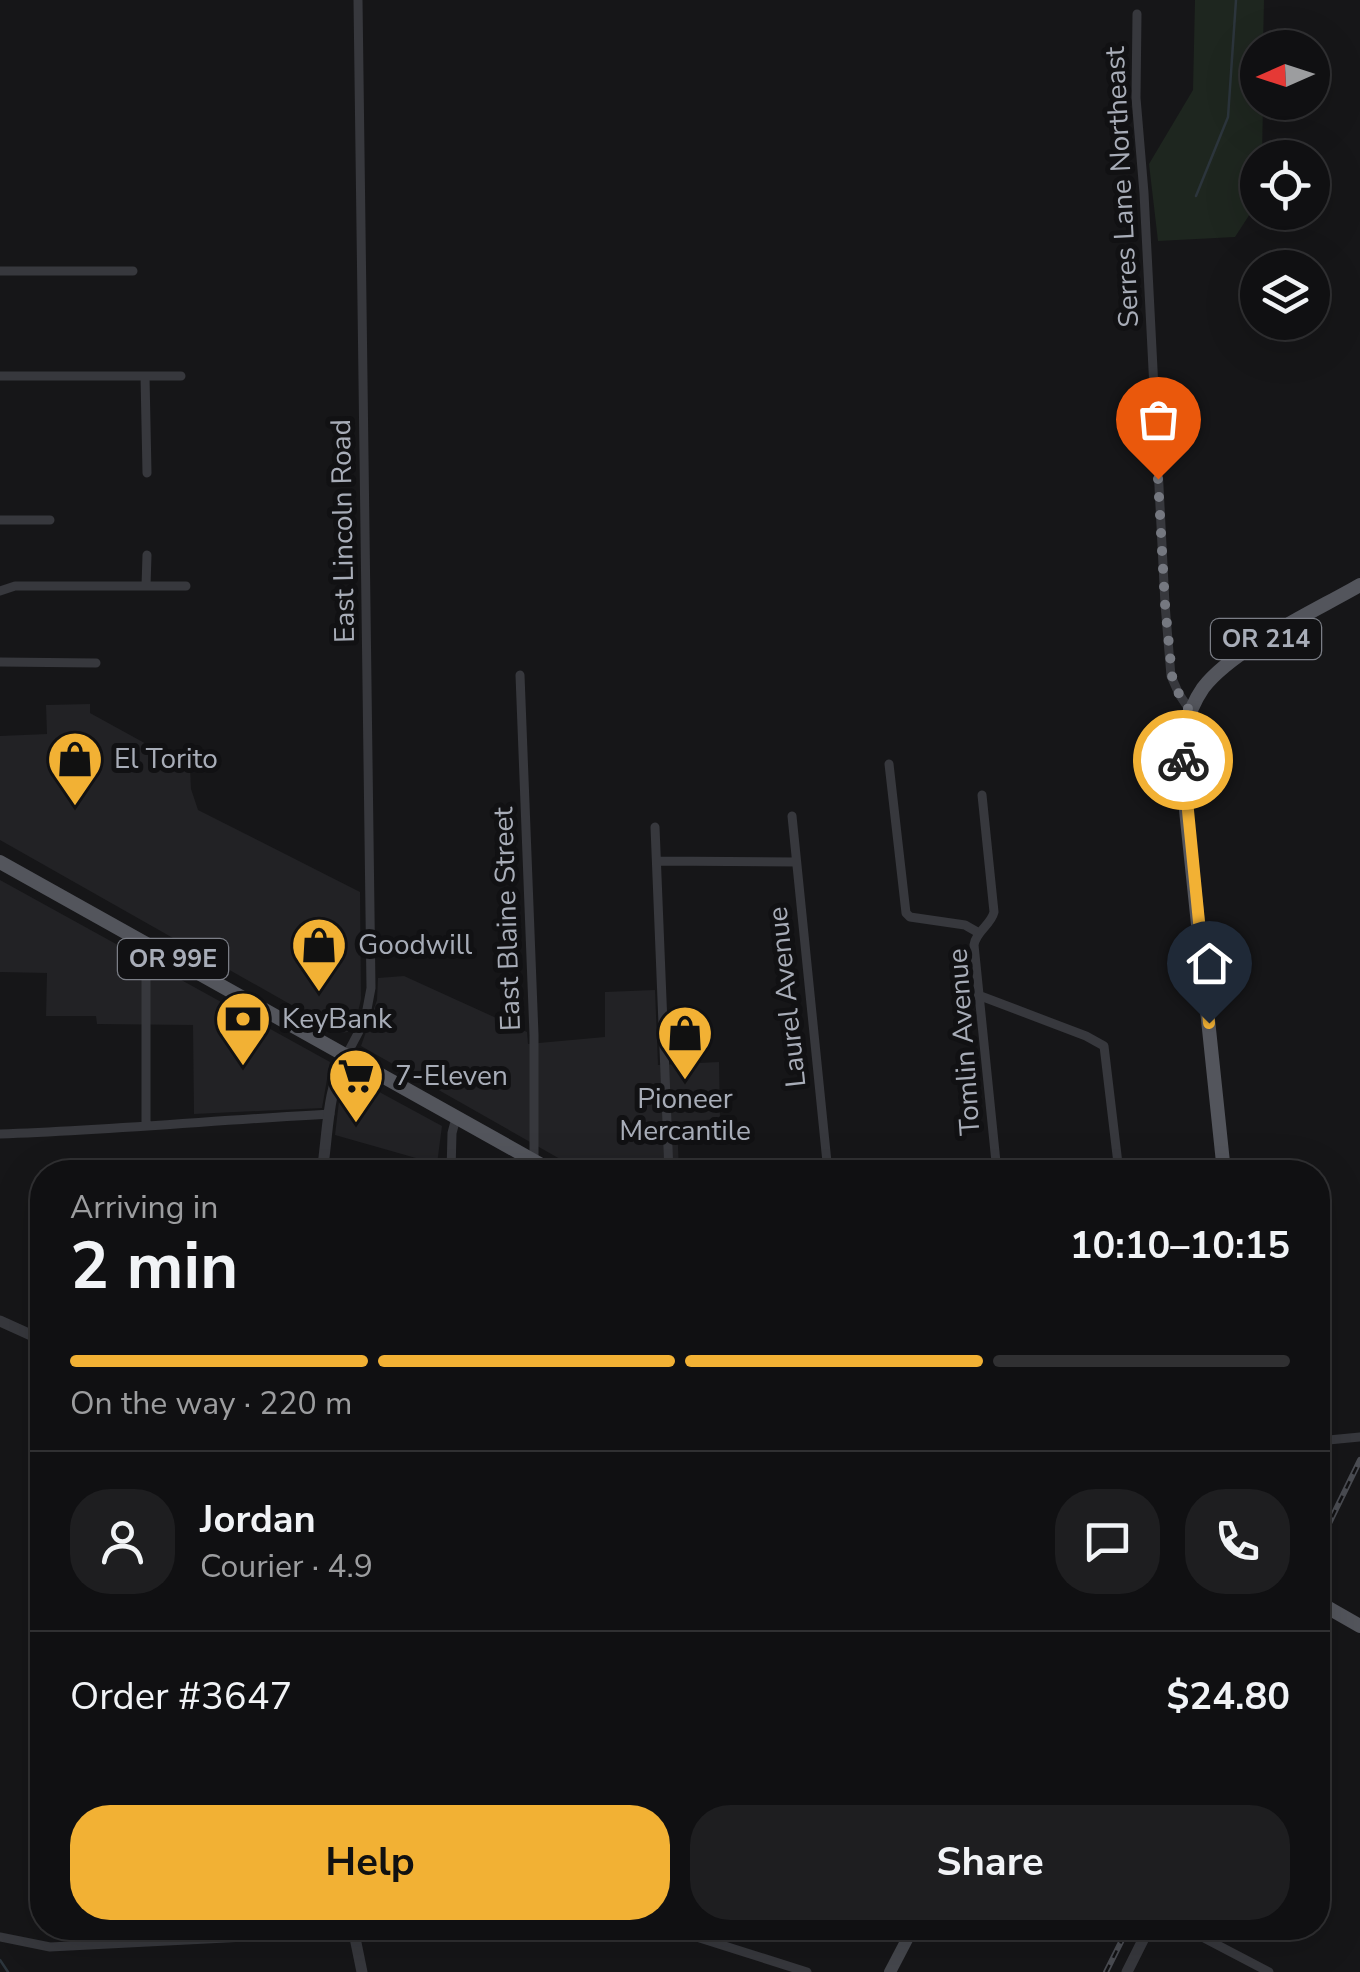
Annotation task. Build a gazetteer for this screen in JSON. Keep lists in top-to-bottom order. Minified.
{"streets":{"main road":["OR 214","OR 99E"],"street":["Serres Lane Northeast","East Lincoln Road","East Blaine Street","Laurel Avenue","Tomlin Avenue"]},"crossings":[["Serres Lane Northeast","OR 214"],["East Lincoln Road","OR 99E"]],"places":{"shop":["El Torito","Goodwill","Pioneer Mercantile"],"bank":["KeyBank"],"supermarket":["7-Eleven"]},"north":"left","page":{"heading":["2 min","Arriving in","10:10–10:15"],"panel":["Jordan","Courier · 4.9","Order #3647","$24.80"],"bar":"On the way · 220 m","buttons":["Help","Share"]}}
